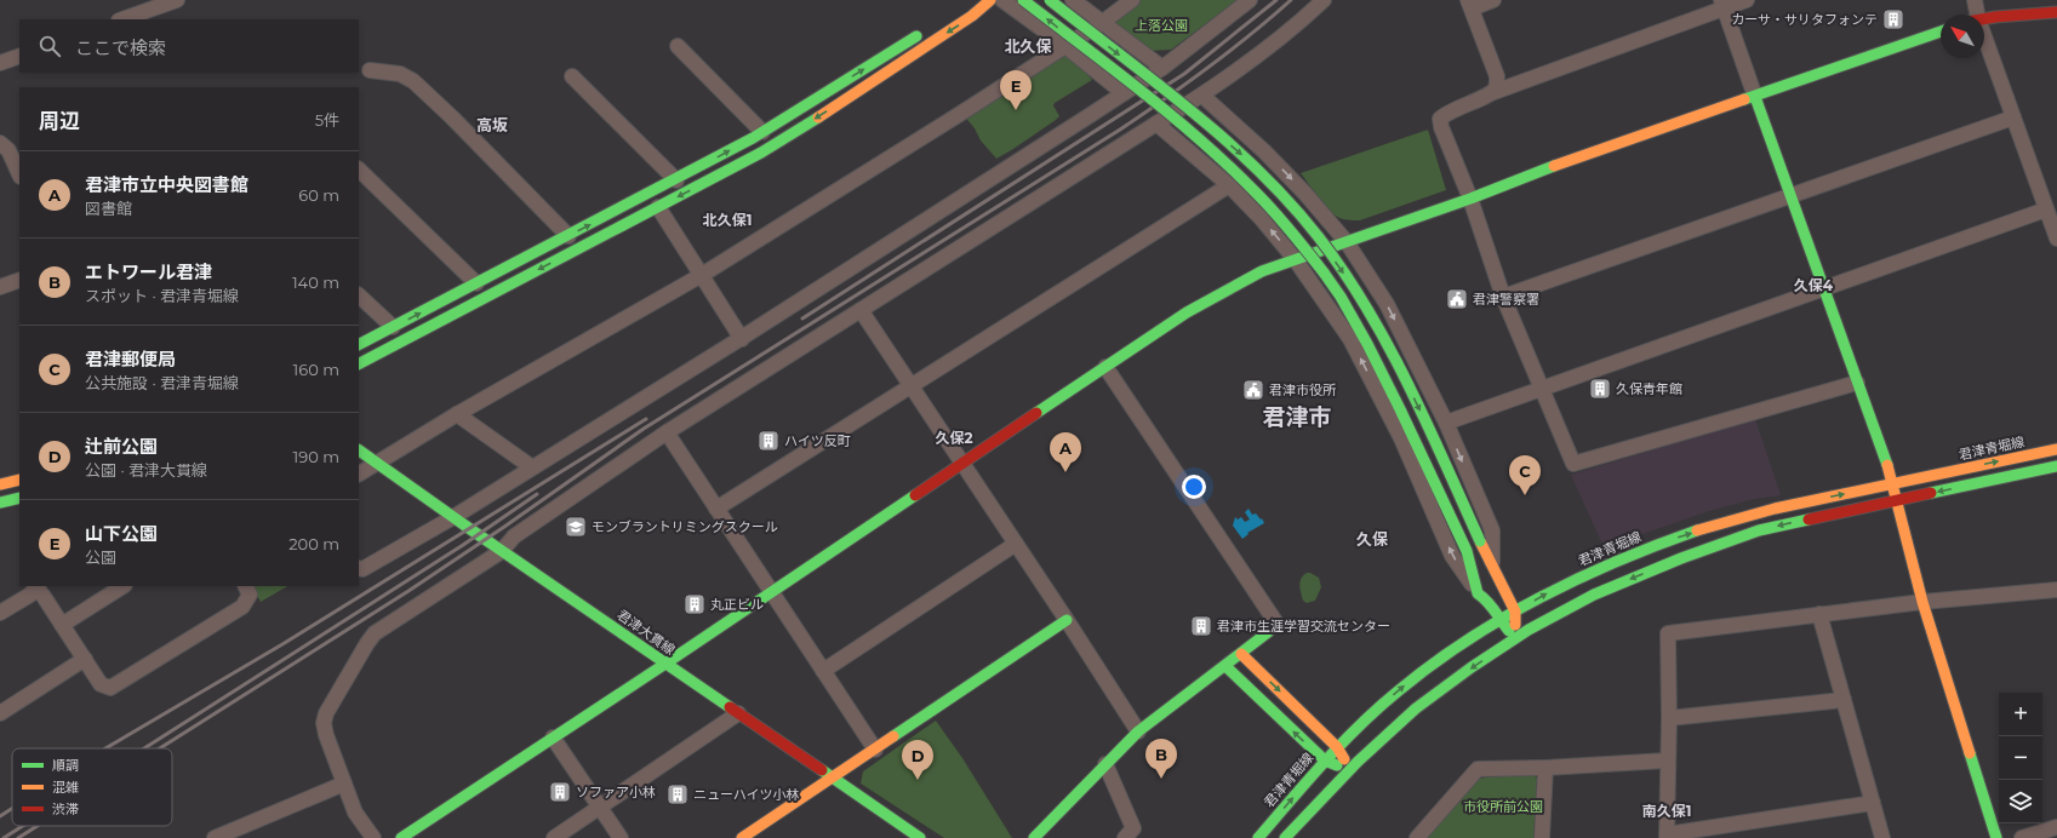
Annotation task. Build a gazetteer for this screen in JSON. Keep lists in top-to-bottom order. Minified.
{"streets":{"street":["君津青堀線","君津大貫線"]},"districts":["北久保","高坂","北久保1","久保4","君津市","久保2","久保","南久保1"],"parks":["上落公園","市役所前公園"],"places":{"building":["カーサ・サリタフォンテ","久保青年館","ハイツ反町","丸正ビル","君津市生涯学習交流センター","ソファア小林","ニューハイツ小林"],"public building":["君津警察署","君津市役所"],"school or university":["モンブラントリミングスクール"]},"legend":["順調","混雑","渋滞"],"north":"top left","page":{"search":"ここで検索","pins":["E","A","C","B","D"],"heading":["周辺","5件"],"list":[{"mark":"A","name":"君津市立中央図書館","note":"図書館","value":"60 m"},{"mark":"B","name":"エトワール君津","note":"スポット · 君津青堀線","value":"140 m"},{"mark":"C","name":"君津郵便局","note":"公共施設 · 君津青堀線","value":"160 m"},{"mark":"D","name":"辻前公園","note":"公園 · 君津大貫線","value":"190 m"},{"mark":"E","name":"山下公園","note":"公園","value":"200 m"}],"map_buttons":["+","−"]}}
